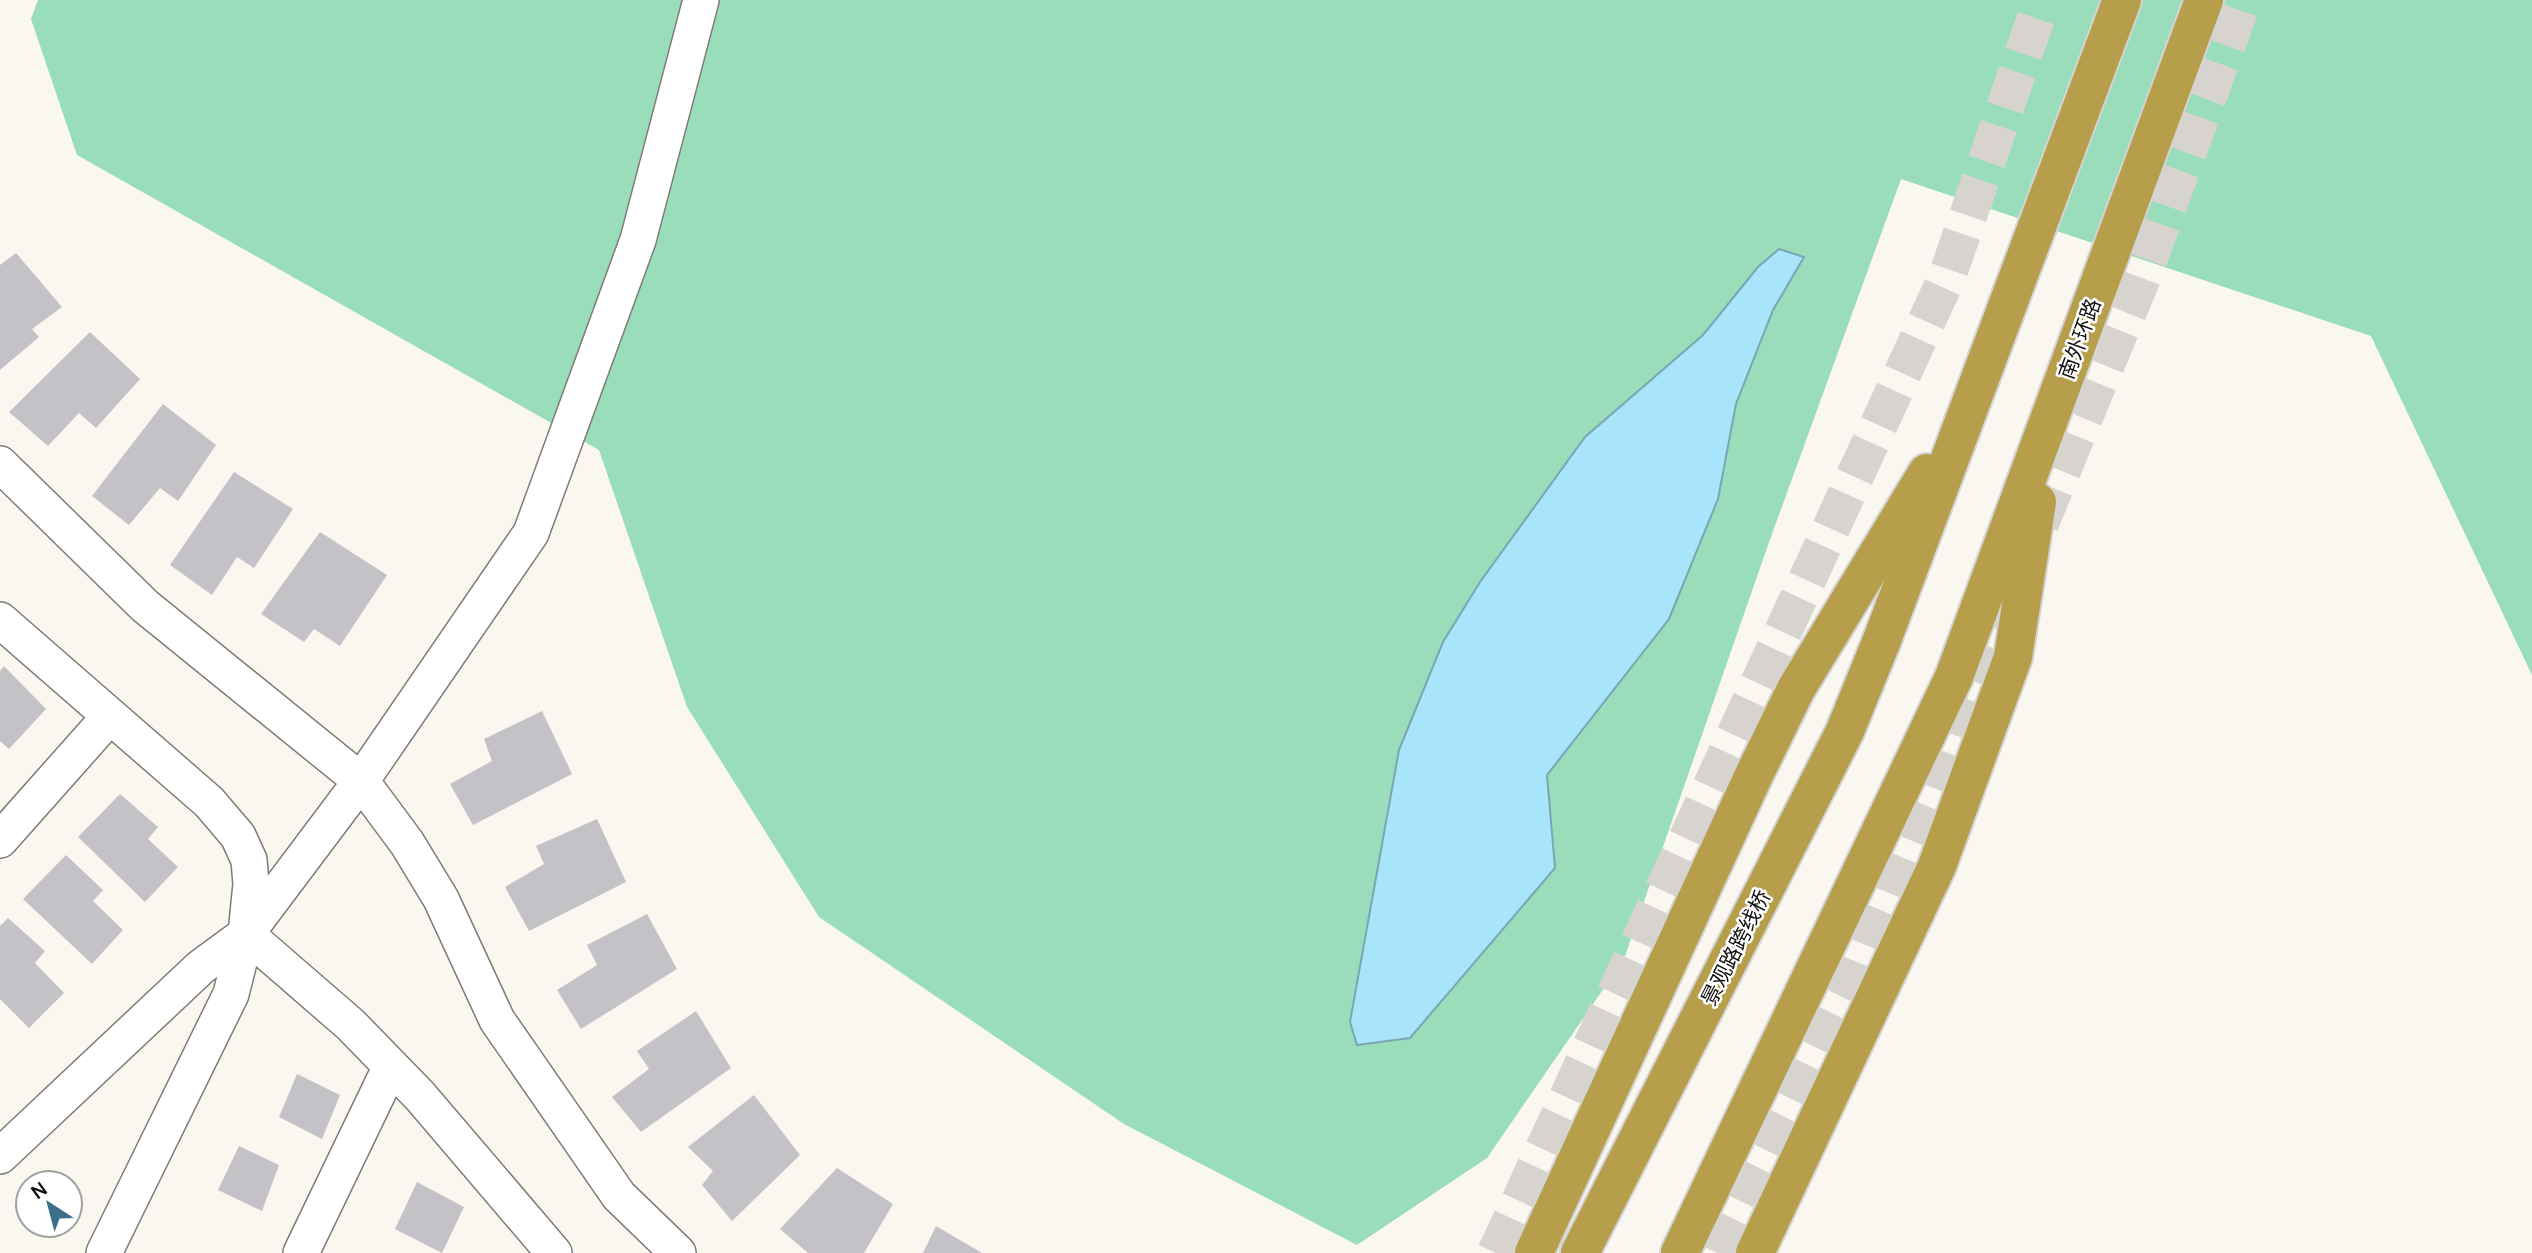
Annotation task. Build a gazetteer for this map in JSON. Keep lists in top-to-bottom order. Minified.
{"streets":{"highway":["南外环路","景观路跨线桥"]},"north":"top left"}
